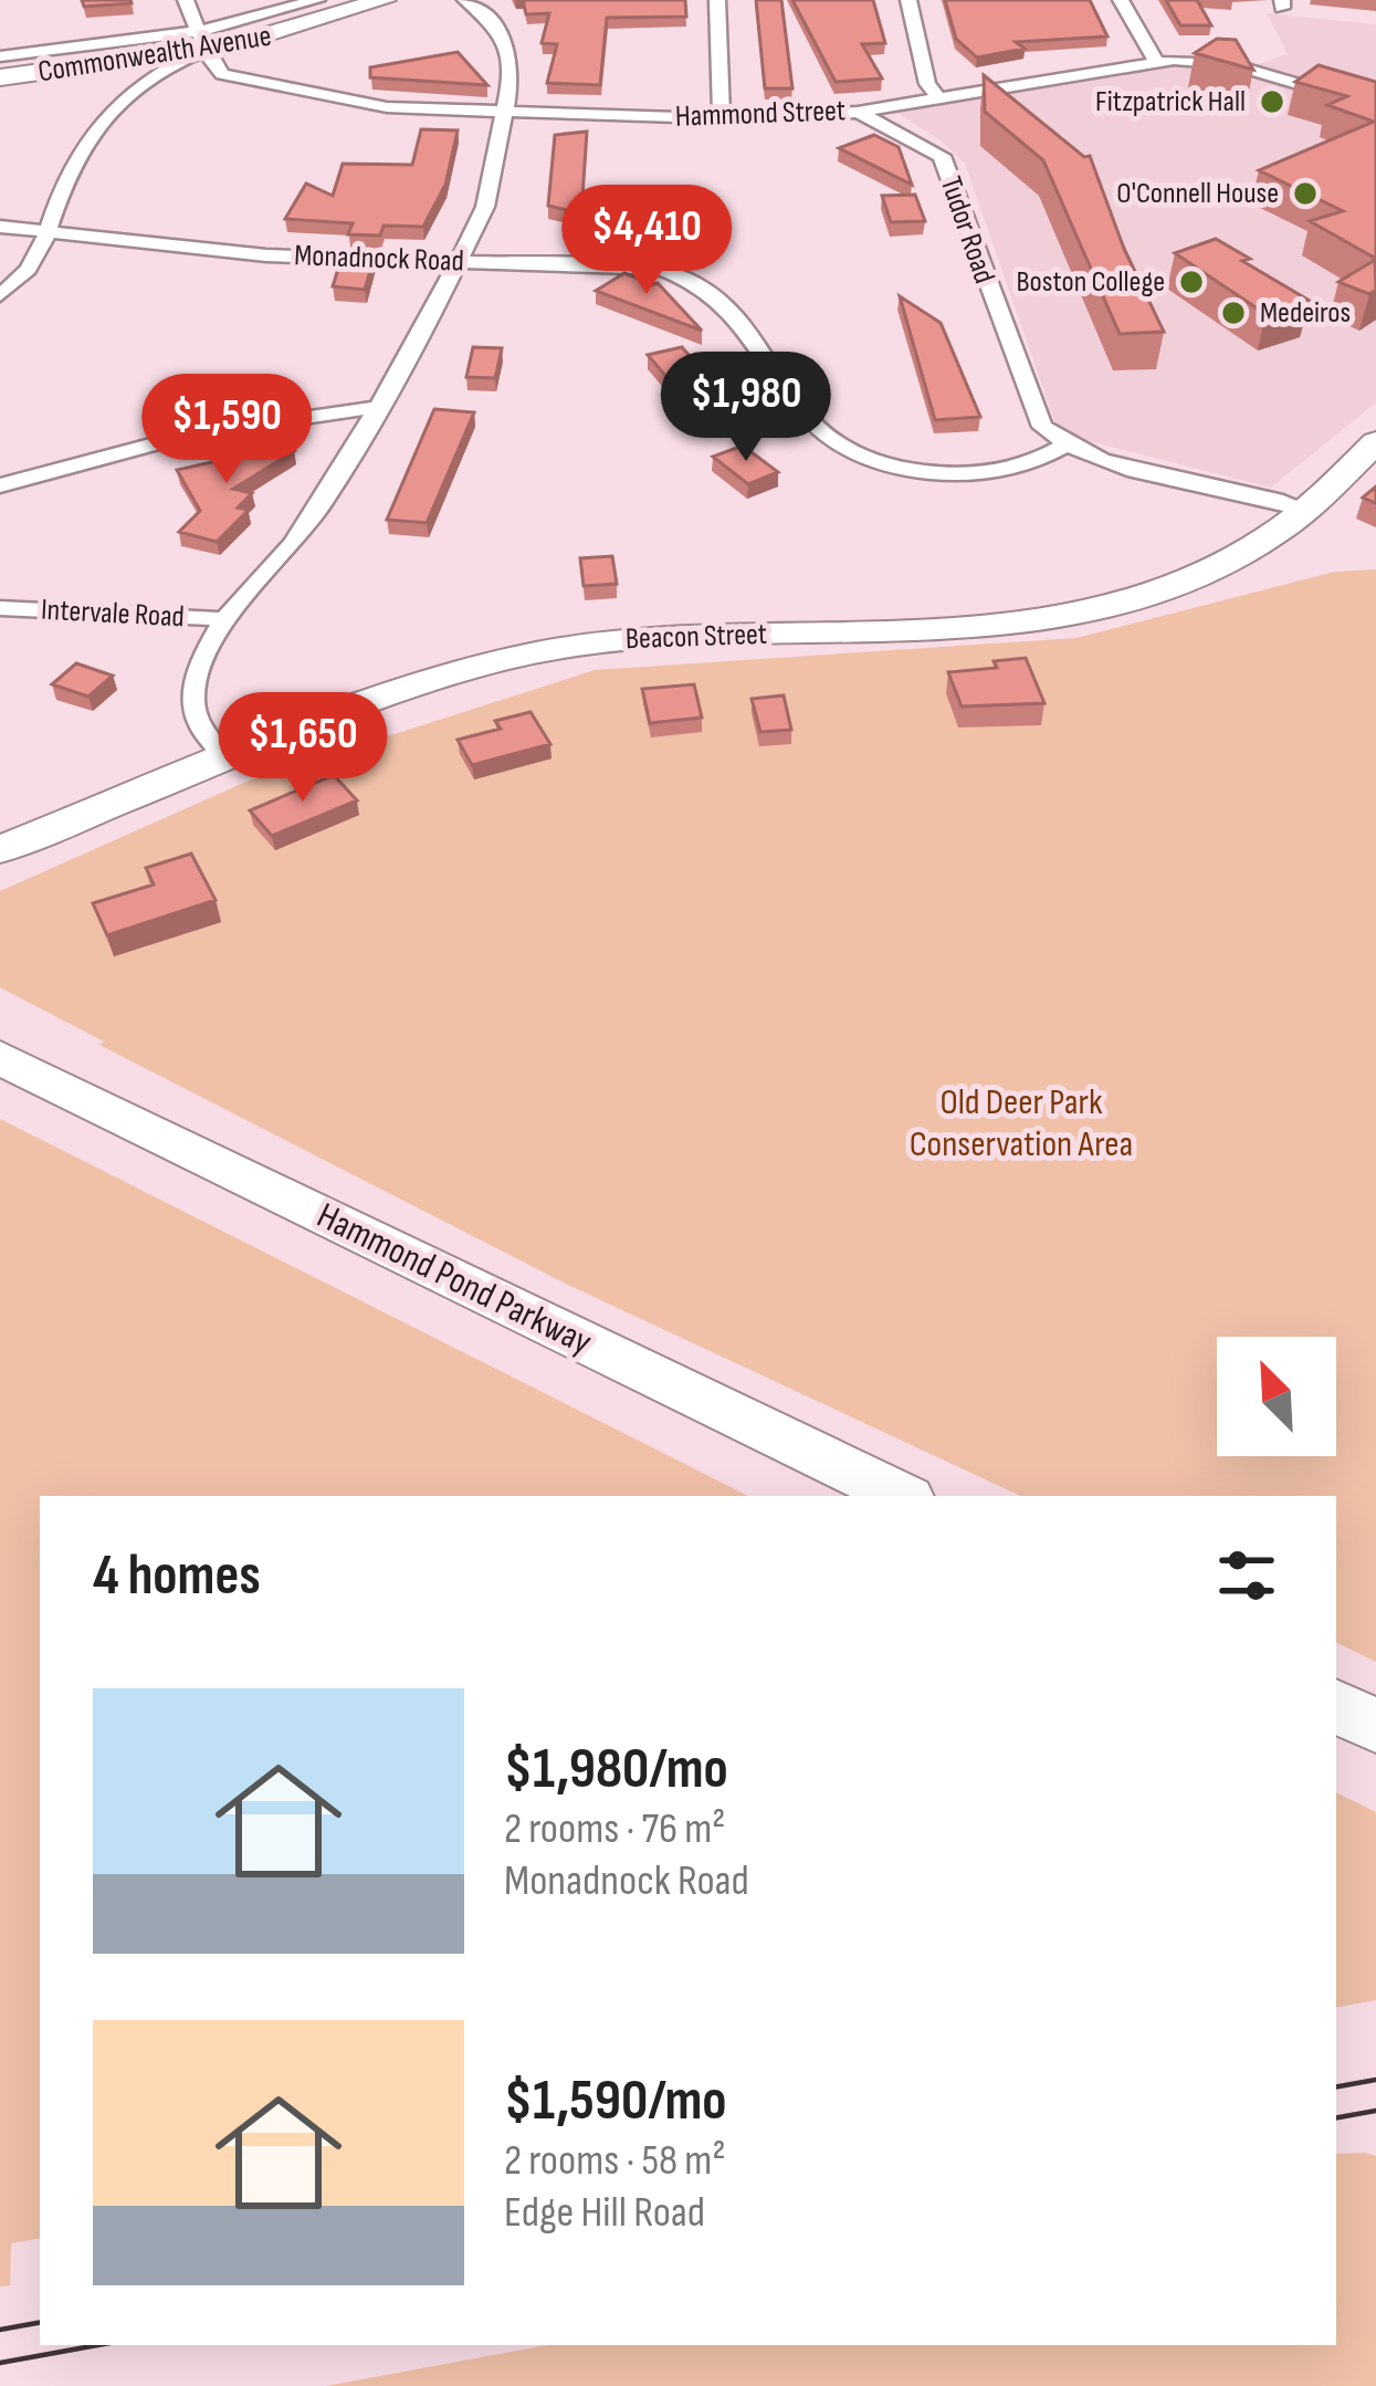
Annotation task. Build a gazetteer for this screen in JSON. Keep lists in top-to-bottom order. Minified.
{"streets":{"main road":["Commonwealth Avenue","Beacon Street","Hammond Pond Parkway"],"street":["Hammond Street","Tudor Road","Monadnock Road","Intervale Road"]},"crossings":[["Commonwealth Avenue","Hammond Street"],["Hammond Street","Tudor Road"],["Tudor Road","Monadnock Road"]],"parks":["Old Deer Park Conservation Area"],"places":["Fitzpatrick Hall","O'Connell House","Boston College","Medeiros"],"north":"top left","page":{"price":["$4,410","$1,980","$1,590","$1,650"],"heading":"4 homes","list":[{"name":"$1,980/mo","note":"2 rooms · 76 m² · Monadnock Road"},{"name":"$1,590/mo","note":"2 rooms · 58 m² · Edge Hill Road"}]}}
